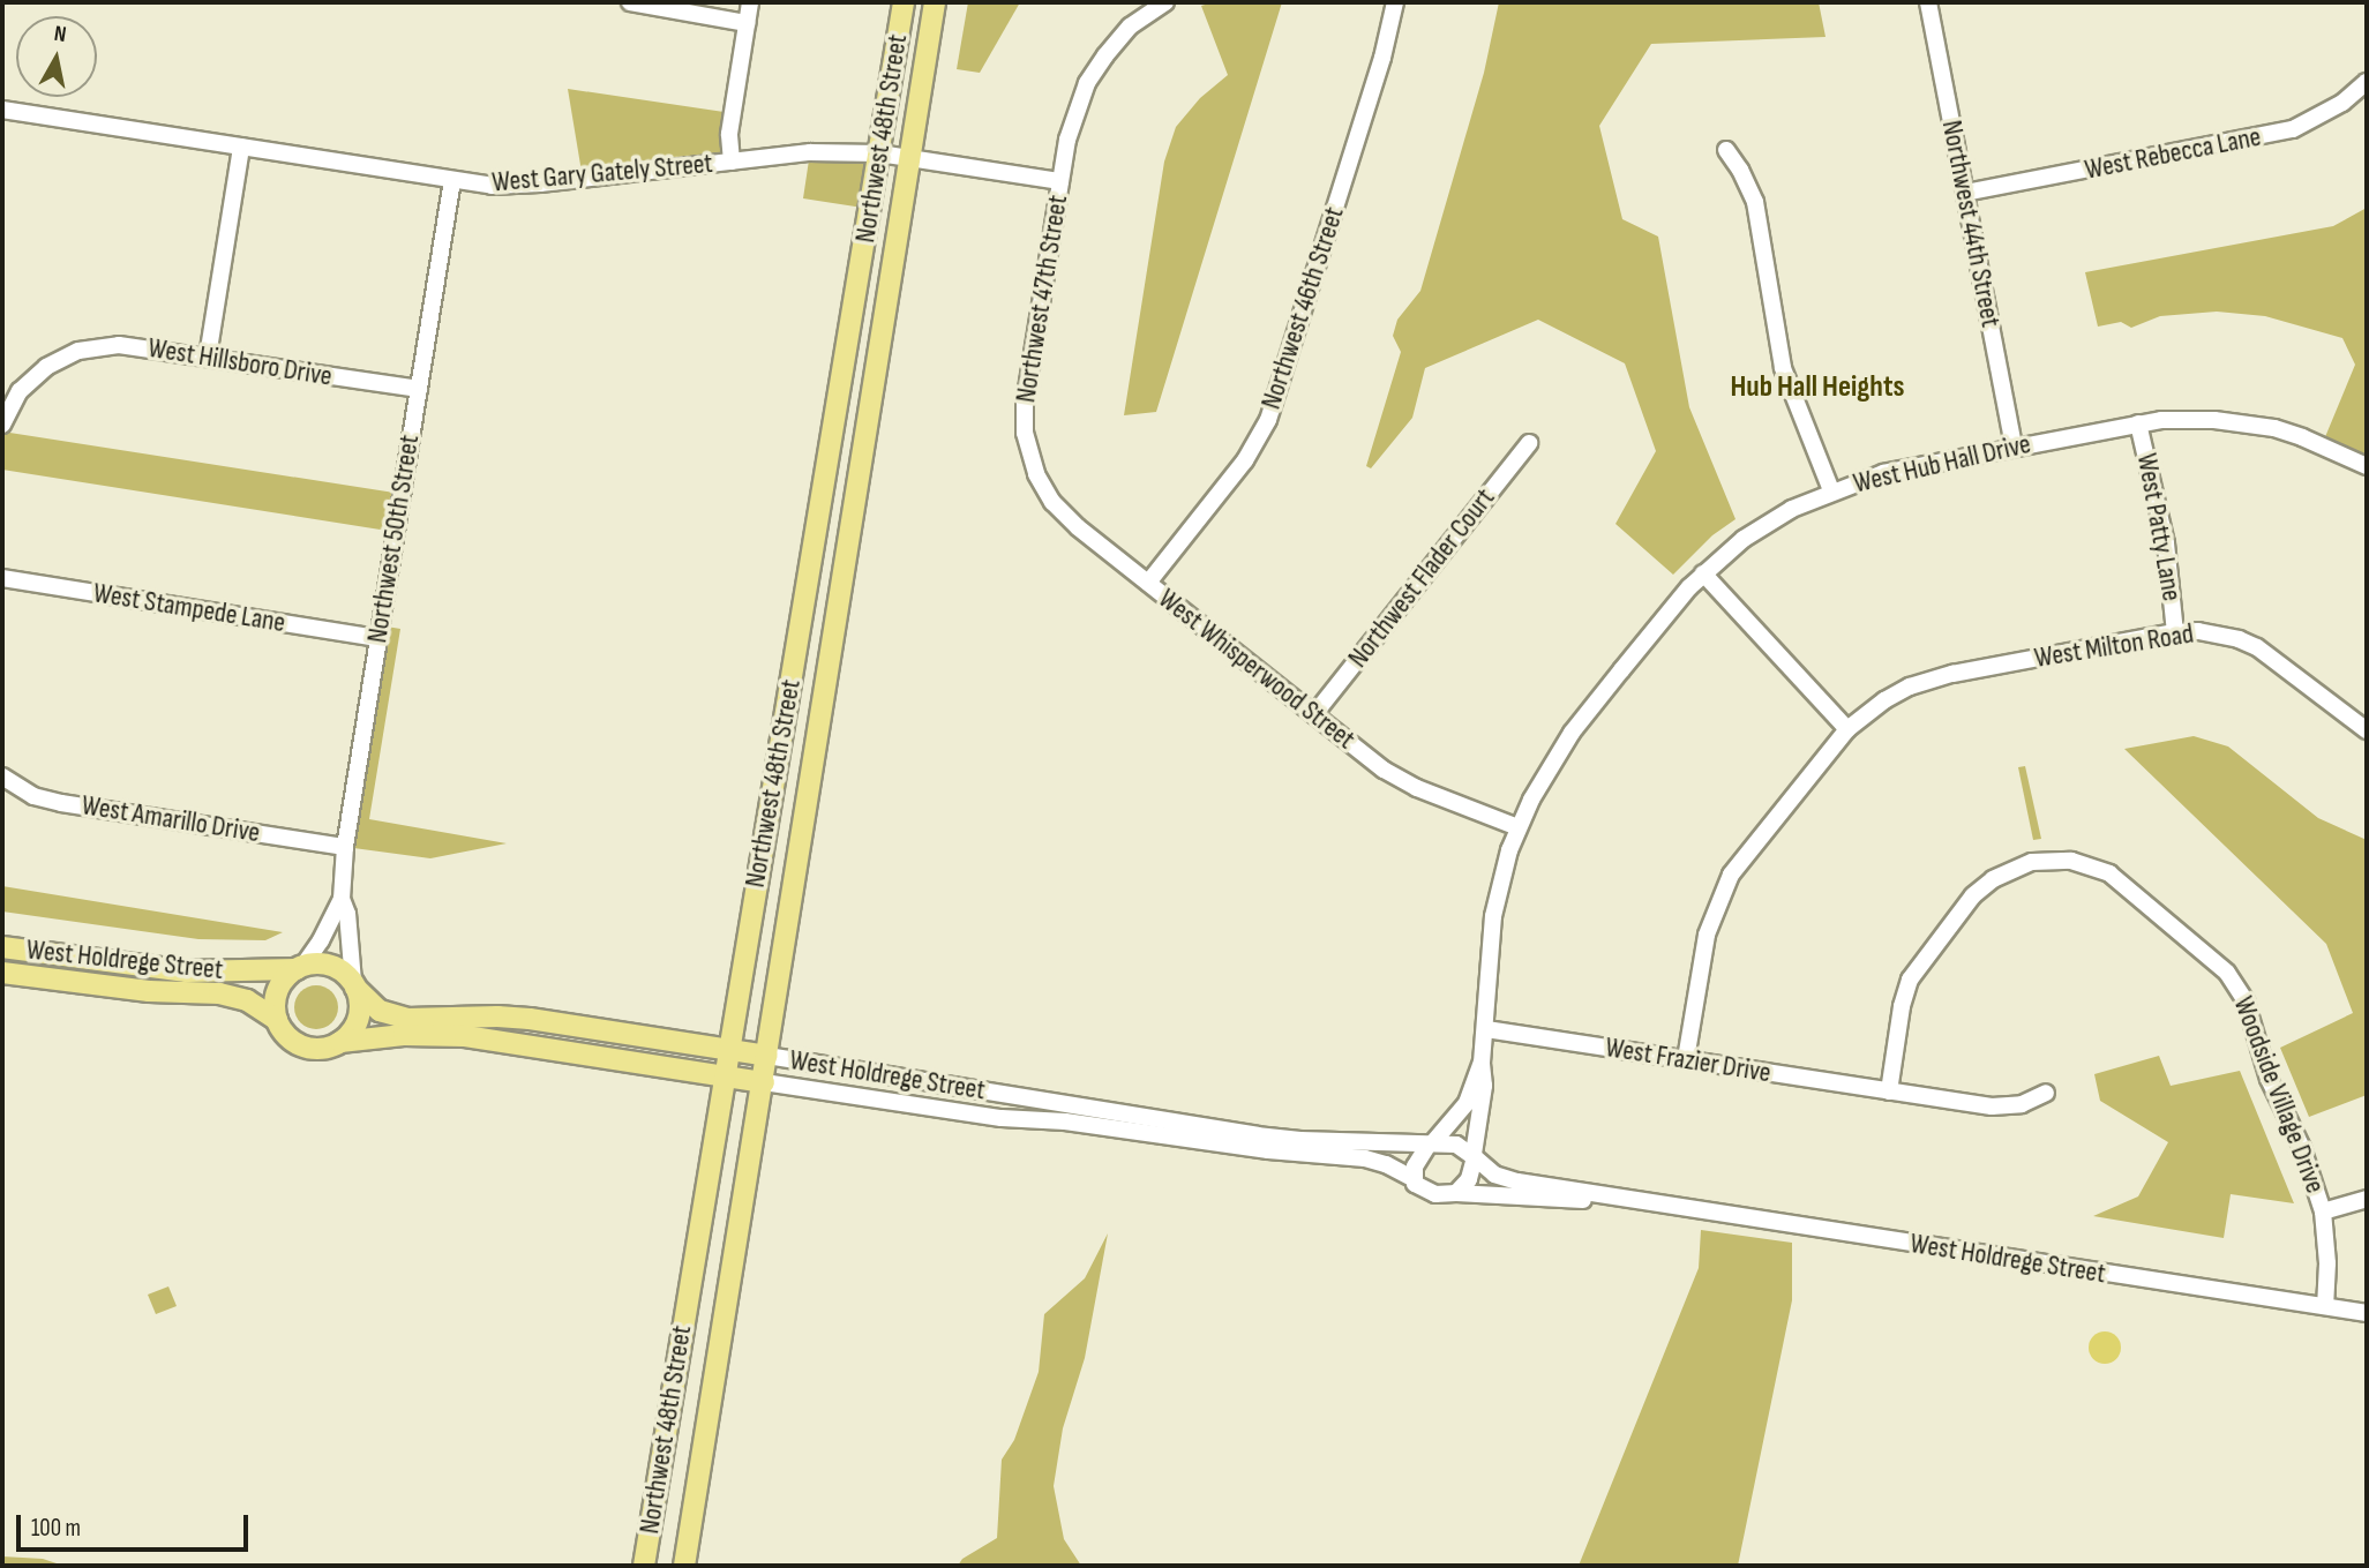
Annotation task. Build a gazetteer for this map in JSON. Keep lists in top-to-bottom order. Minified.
{"streets":{"main road":["Northwest 48th Street","West Holdrege Street"],"street":["West Rebecca Lane","West Gary Gately Street","Northwest 44th Street","Northwest 47th Street","Northwest 46th Street","West Hillsboro Drive","West Hub Hall Drive","West Patty Lane","Northwest 50th Street","Northwest Flader Court","West Stampede Lane","West Milton Road","West Whisperwood Street","West Amarillo Drive","West Frazier Drive","Woodside Village Drive"]},"crossings":[["Northwest 48th Street","West Gary Gately Street"],["Northwest 48th Street","West Holdrege Street"],["West Rebecca Lane","Northwest 44th Street"],["West Gary Gately Street","Northwest 47th Street"],["West Gary Gately Street","Northwest 50th Street"],["Northwest 44th Street","West Hub Hall Drive"],["Northwest 47th Street","West Whisperwood Street"],["Northwest 46th Street","West Whisperwood Street"],["West Hillsboro Drive","Northwest 50th Street"],["West Hub Hall Drive","West Patty Lane"],["West Hub Hall Drive","West Whisperwood Street"],["West Hub Hall Drive","West Frazier Drive"],["West Patty Lane","West Milton Road"],["Northwest 50th Street","West Stampede Lane"],["Northwest 50th Street","West Amarillo Drive"],["Northwest 50th Street","West Holdrege Street"],["Northwest Flader Court","West Whisperwood Street"],["West Milton Road","West Frazier Drive"],["West Holdrege Street","Woodside Village Drive"],["West Frazier Drive","Woodside Village Drive"]],"districts":["Hub Hall Heights"],"scale_bar":"100 m","north":"top"}
